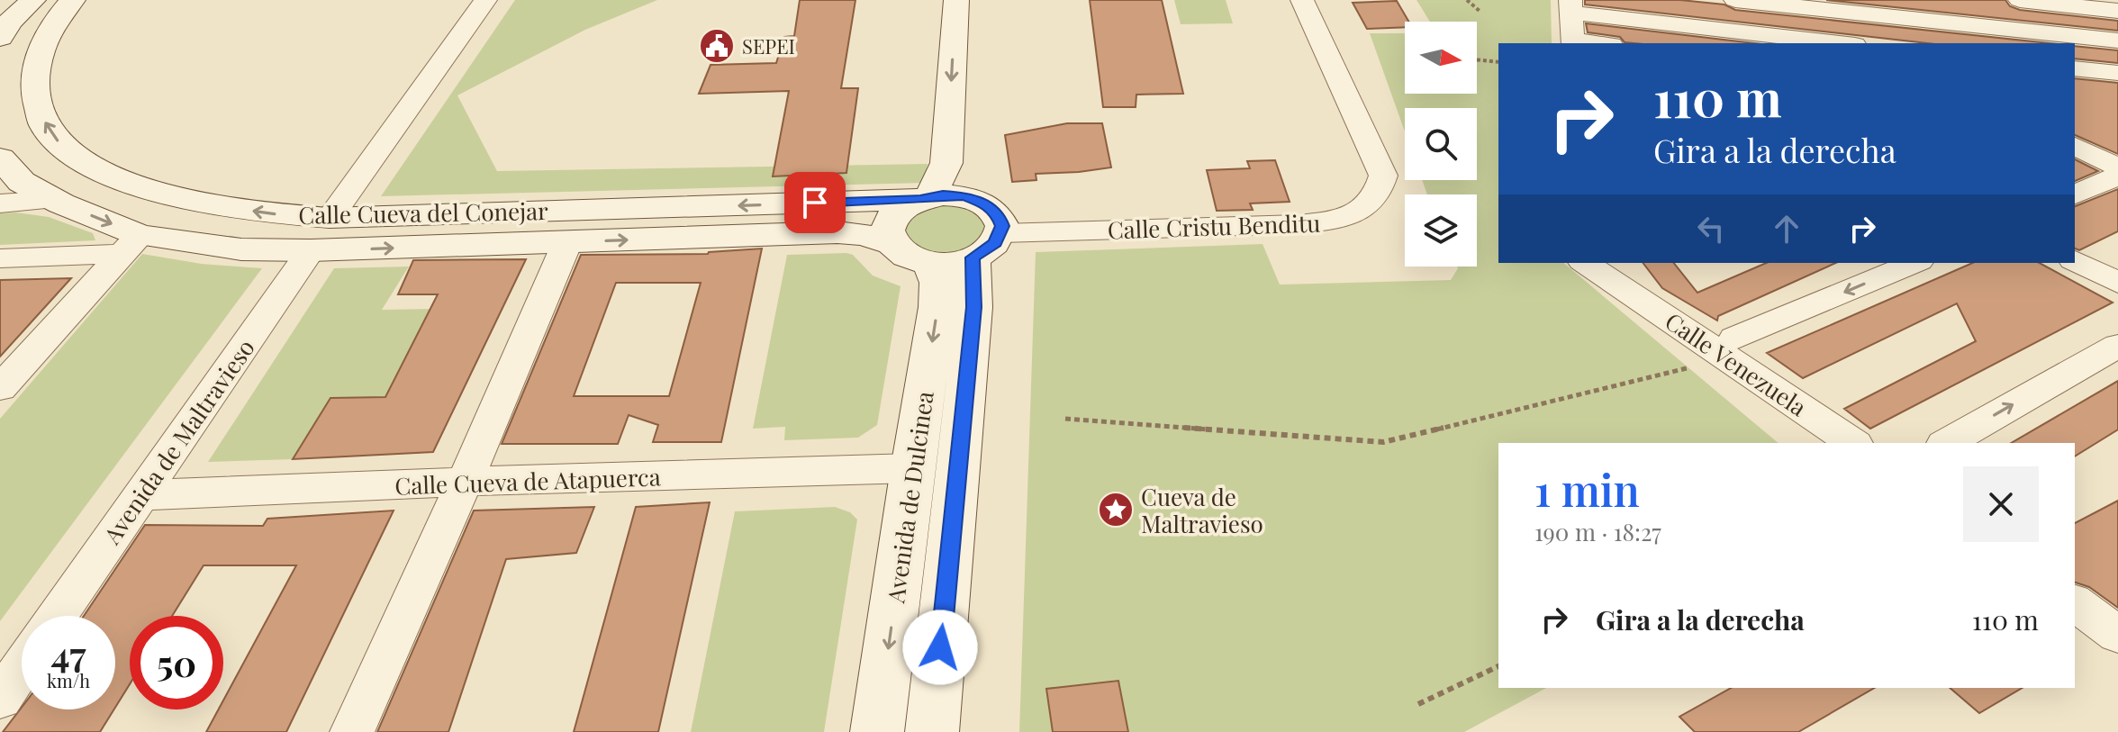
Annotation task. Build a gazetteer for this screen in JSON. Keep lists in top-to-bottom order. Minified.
{"streets":{"main road":["Calle Cueva del Conejar","Avenida de Maltravieso","Avenida de Dulcinea"],"street":["Calle Cristu Benditu","Calle Venezuela","Calle Cueva de Atapuerca"]},"crossings":[["Calle Cueva del Conejar","Calle Cristu Benditu"],["Calle Cueva del Conejar","Avenida de Maltravieso"],["Calle Cueva del Conejar","Avenida de Dulcinea"],["Calle Cristu Benditu","Avenida de Dulcinea"],["Avenida de Maltravieso","Calle Cueva de Atapuerca"],["Calle Cueva de Atapuerca","Avenida de Dulcinea"]],"places":{"public building":["SEPEI"],"place":["Cueva de Maltravieso"]},"north":"right","page":{"turn":["110 m","Gira a la derecha"],"heading":["1 min","190 m · 18:27"],"list":[{"name":"Gira a la derecha","value":"110 m"}],"speed":"47 km/h","limit":"50"}}
